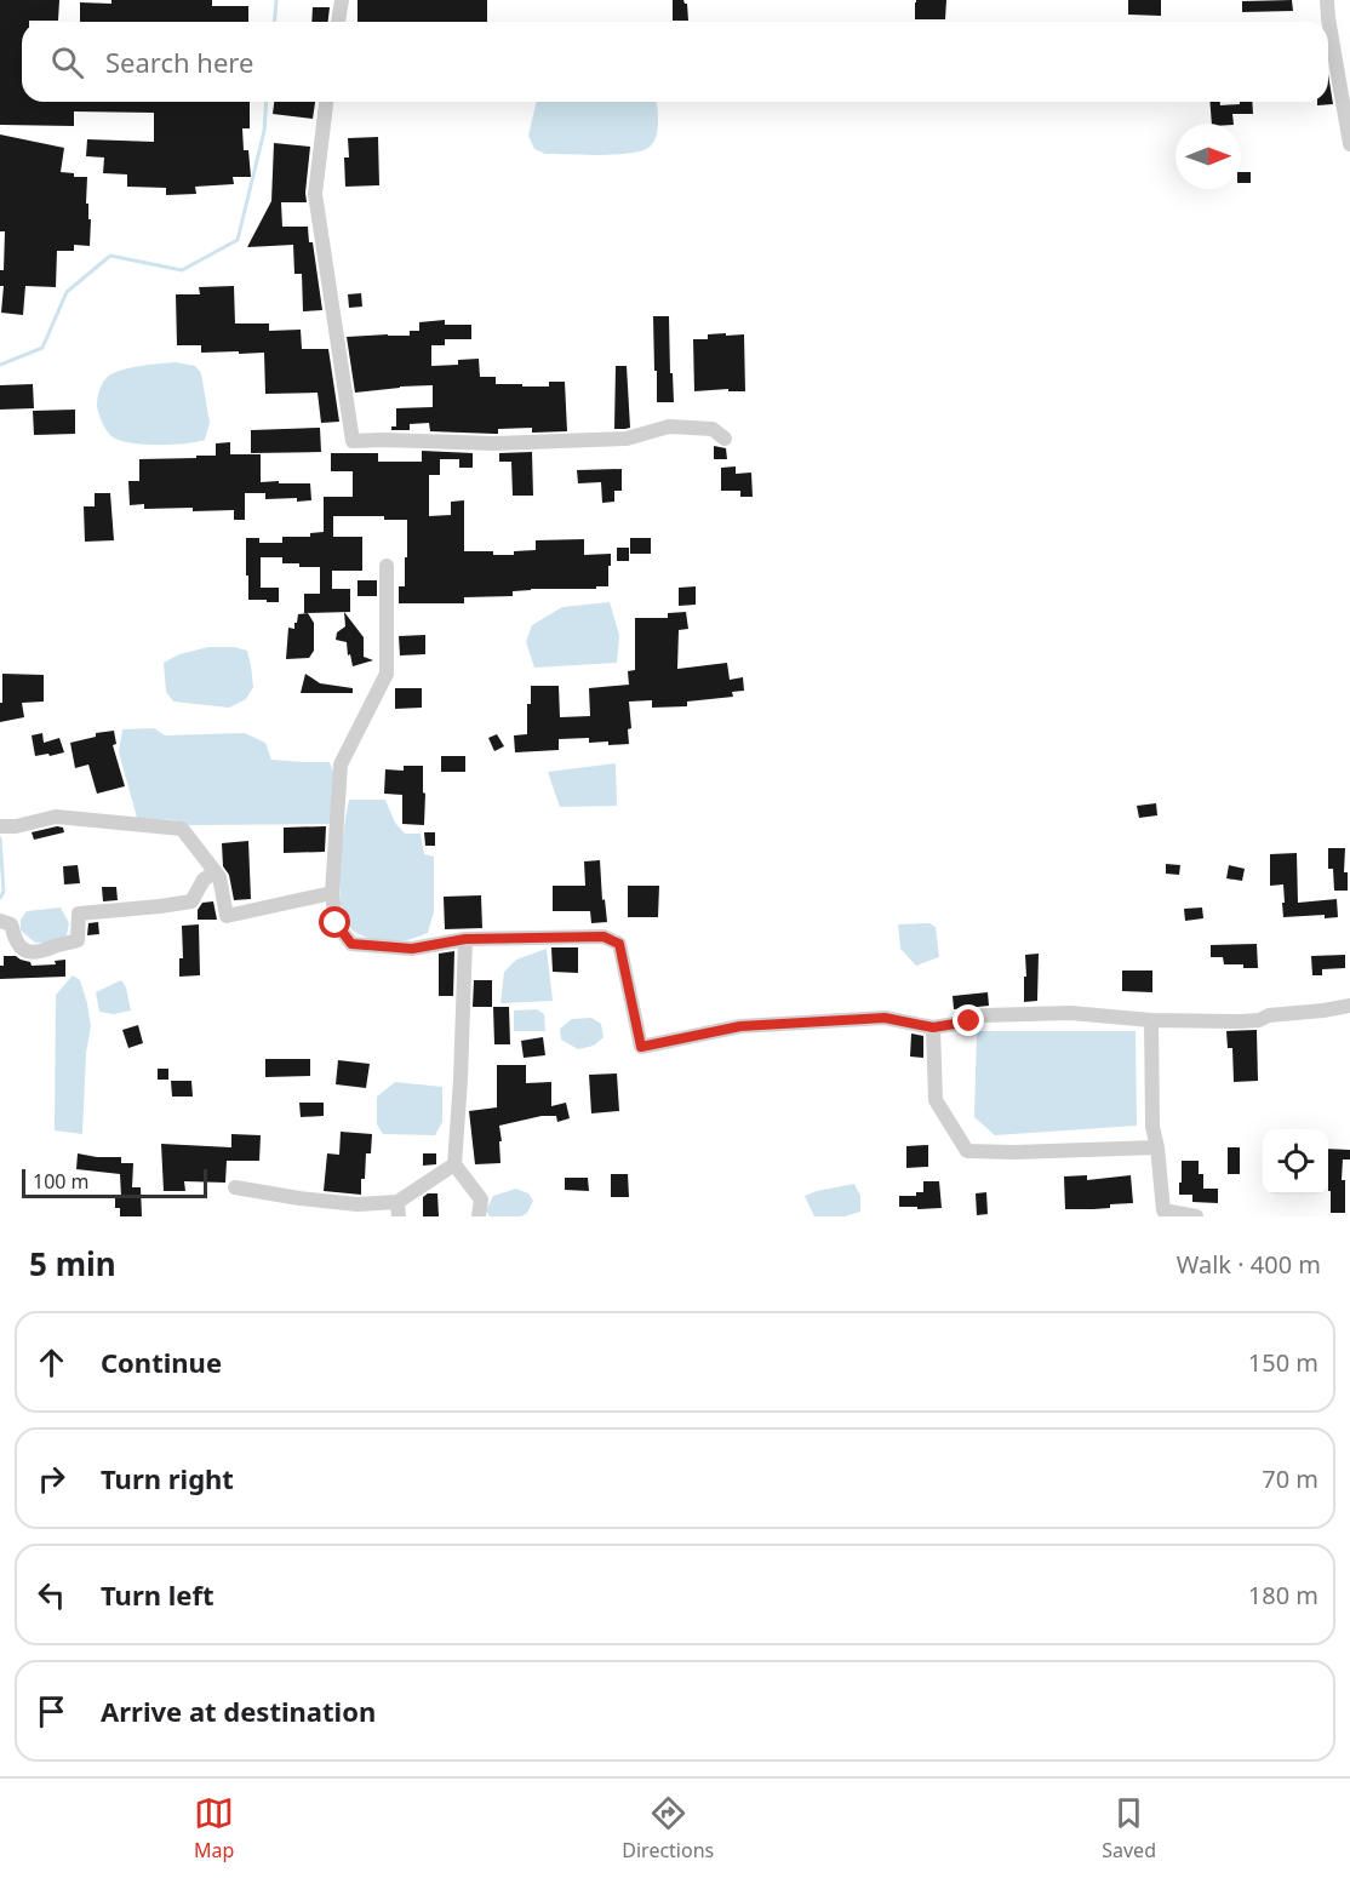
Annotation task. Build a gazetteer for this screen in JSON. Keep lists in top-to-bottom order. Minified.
{"scale_bar":"100 m","north":"right","page":{"search":"Search here","scale":"100 m","heading":["5 min","Walk · 400 m"],"list":[["Continue","150 m"],["Turn right","70 m"],["Turn left","180 m"],"Arrive at destination"],"nav":["Map","Directions","Saved"]}}
